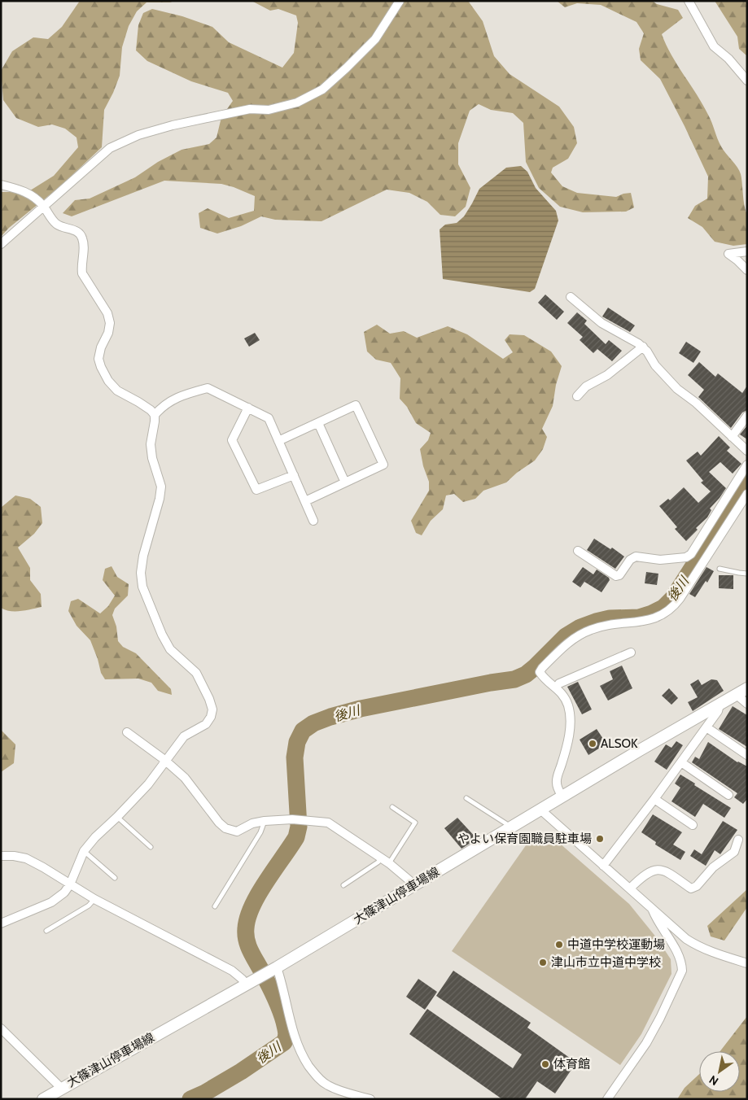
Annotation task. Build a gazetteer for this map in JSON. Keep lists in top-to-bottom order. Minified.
{"streets":{"main road":["大篠津山停車場線"]},"water":["後川"],"places":["ALSOK","やよい保育園職員駐車場","中道中学校運動場","津山市立中道中学校","体育館"],"north":"bottom left"}
